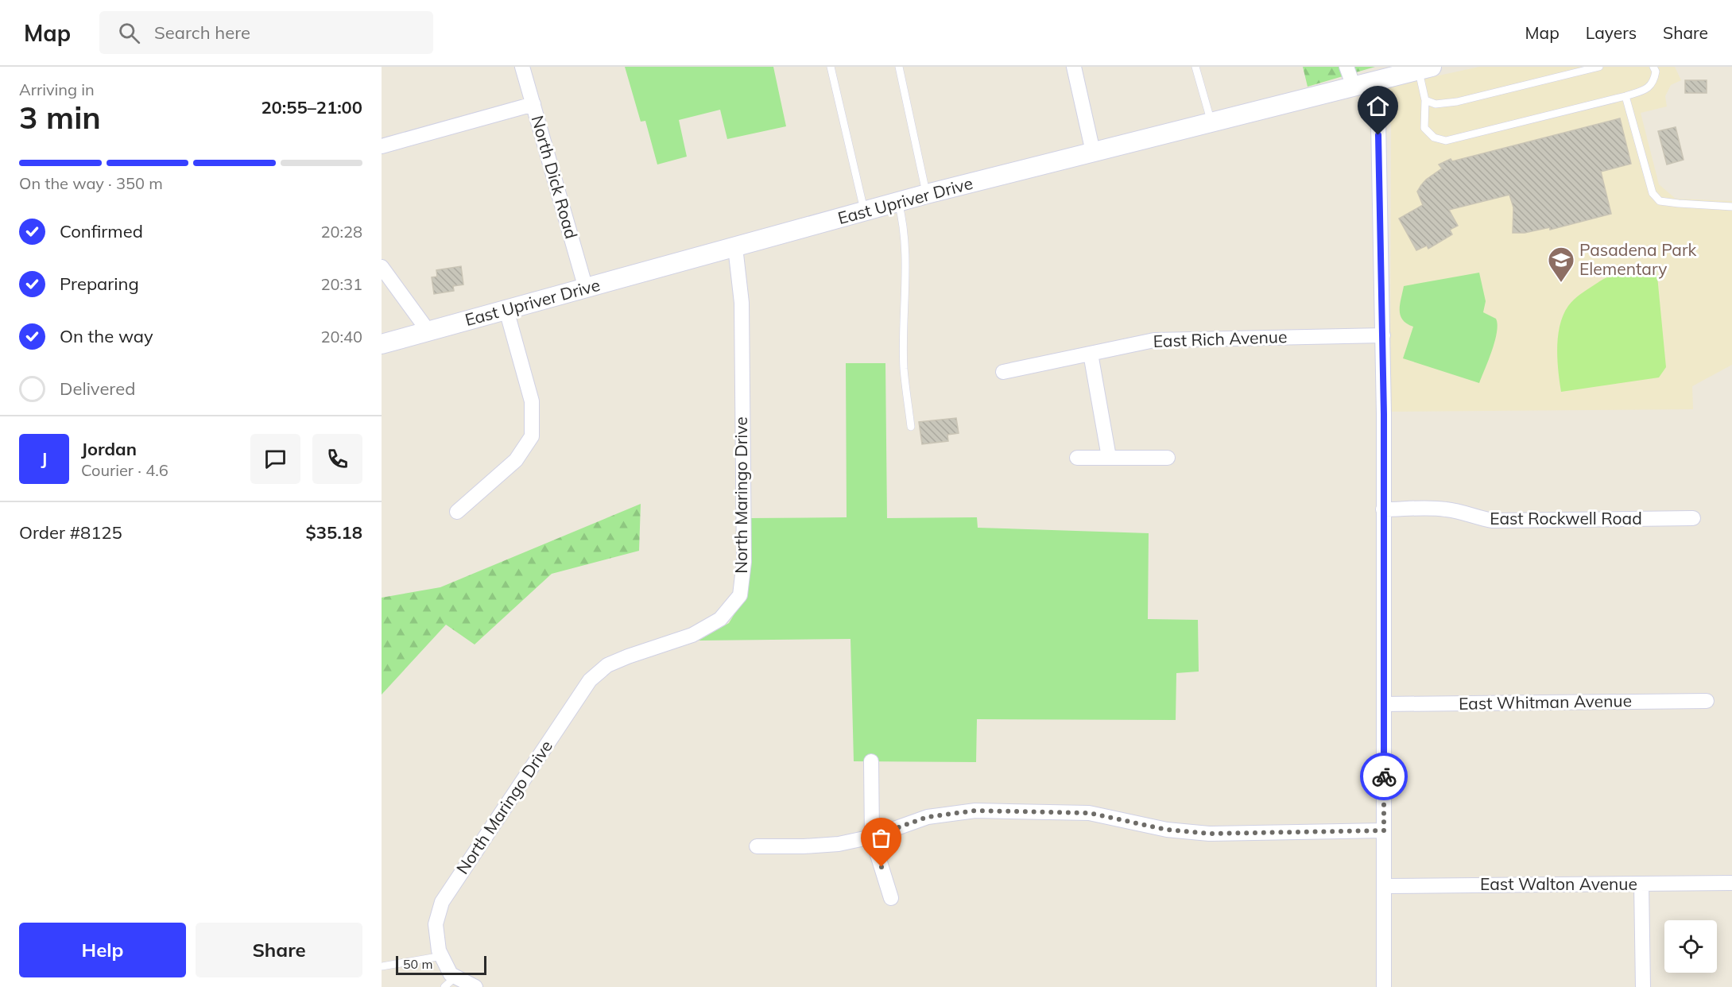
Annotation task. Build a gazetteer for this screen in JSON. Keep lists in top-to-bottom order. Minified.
{"streets":{"main road":["East Upriver Drive"],"street":["North Dick Road","East Rich Avenue","North Maringo Drive","East Rockwell Road","East Whitman Avenue","East Walton Avenue"]},"crossings":[["North Dick Road","East Upriver Drive"],["East Upriver Drive","North Maringo Drive"]],"places":{"school or university":["Pasadena Park Elementary"]},"scale_bar":"50 m","page":{"header":"Map","search":"Search here","nav":["Map","Layers","Share"],"heading":["3 min","Arriving in","20:55–21:00"],"panel":["Jordan","Courier · 4.6","Order #8125","$35.18"],"bar":"On the way · 350 m","list":[["Confirmed","20:28"],["Preparing","20:31"],["On the way","20:40"],"Delivered"],"round":"J","buttons":["Help","Share"],"scale":"50 m"}}
